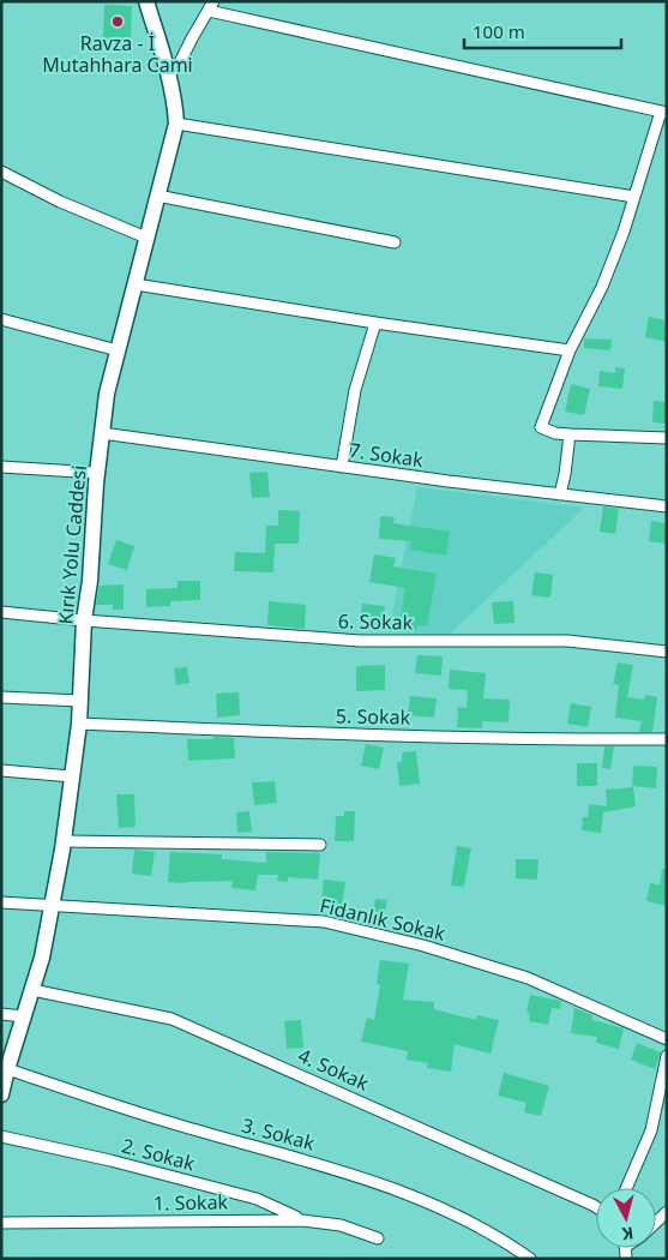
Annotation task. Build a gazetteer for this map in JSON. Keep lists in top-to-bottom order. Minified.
{"streets":{"street":["7. Sokak","Kırık Yolu Caddesi","6. Sokak","5. Sokak","Fidanlık Sokak","4. Sokak","3. Sokak","2. Sokak","1. Sokak"]},"crossings":[["7. Sokak","Kırık Yolu Caddesi"],["Kırık Yolu Caddesi","6. Sokak"],["Kırık Yolu Caddesi","5. Sokak"],["Kırık Yolu Caddesi","Fidanlık Sokak"],["Kırık Yolu Caddesi","4. Sokak"],["Kırık Yolu Caddesi","3. Sokak"],["2. Sokak","1. Sokak"]],"places":["Ravza - İ Mutahhara Cami"],"scale_bar":"100 m","north":"bottom"}
